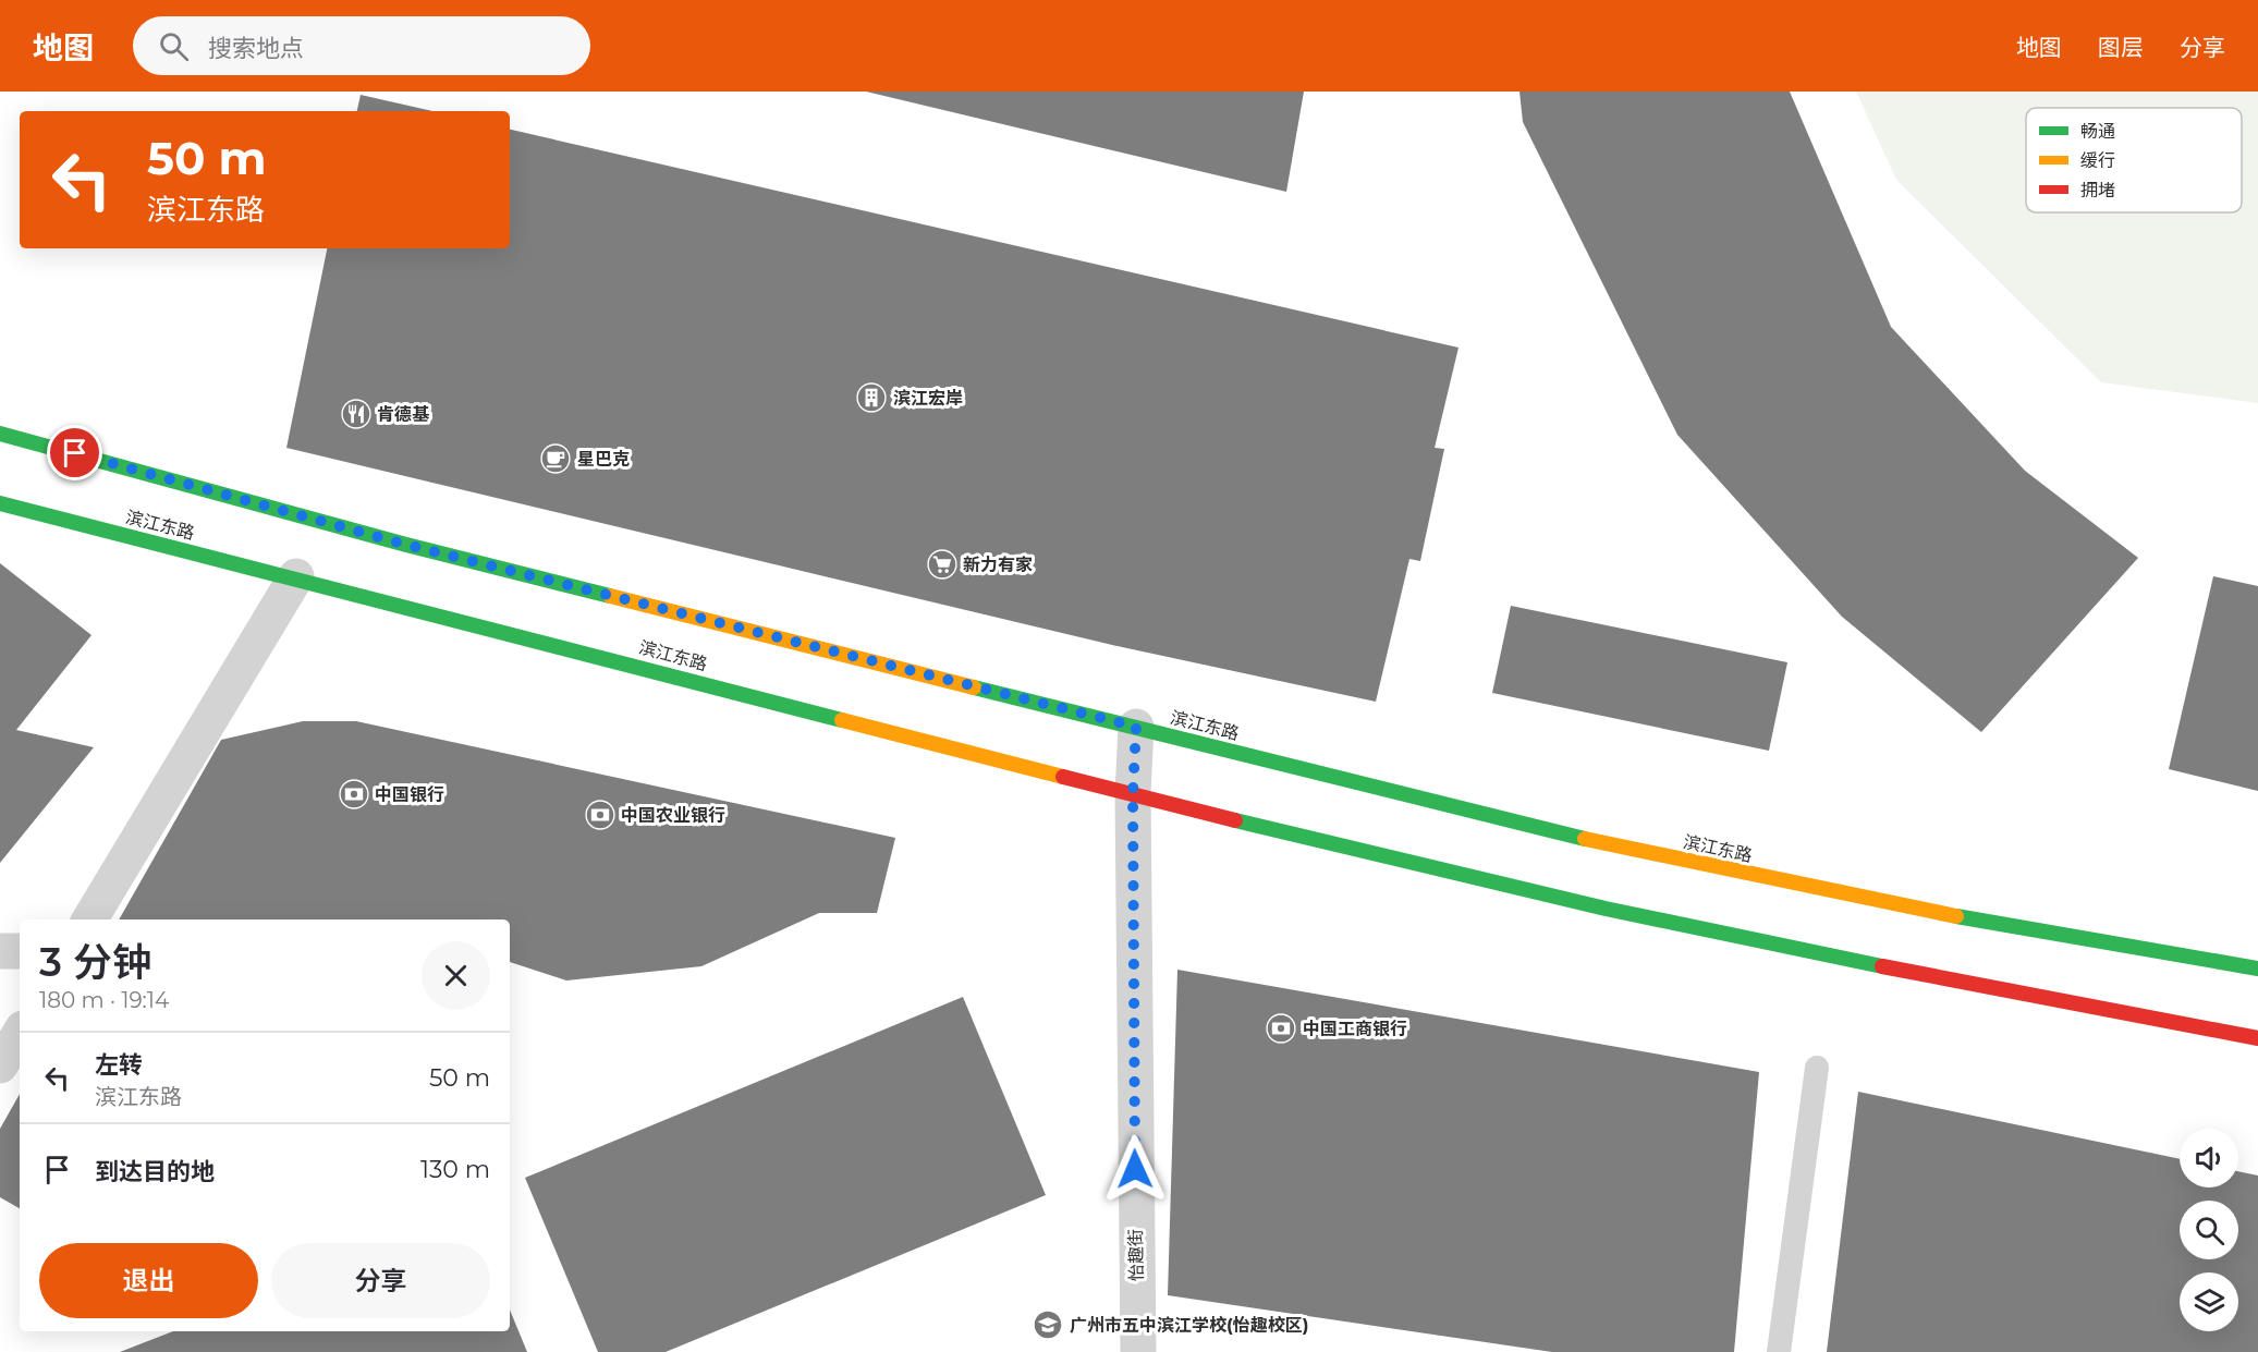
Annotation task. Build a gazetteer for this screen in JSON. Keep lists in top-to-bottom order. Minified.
{"streets":{"main road":["滨江东路"],"street":["怡趣街"]},"crossings":[["滨江东路","怡趣街"]],"places":{"building":["滨江宏岸"],"restaurant":["肯德基"],"cafe":["星巴克"],"supermarket":["新力有家"],"bank":["中国银行","中国农业银行","中国工商银行"],"school or university":["广州市五中滨江学校(怡趣校区)"]},"legend":["畅通","缓行","拥堵"],"page":{"header":"地图","search":"搜索地点","nav":["地图","图层","分享"],"turn":["50 m","滨江东路"],"heading":["3 分钟","180 m · 19:14"],"list":[{"name":"左转","note":"滨江东路","value":"50 m"},{"name":"到达目的地","value":"130 m"}],"buttons":["退出","分享"]}}
